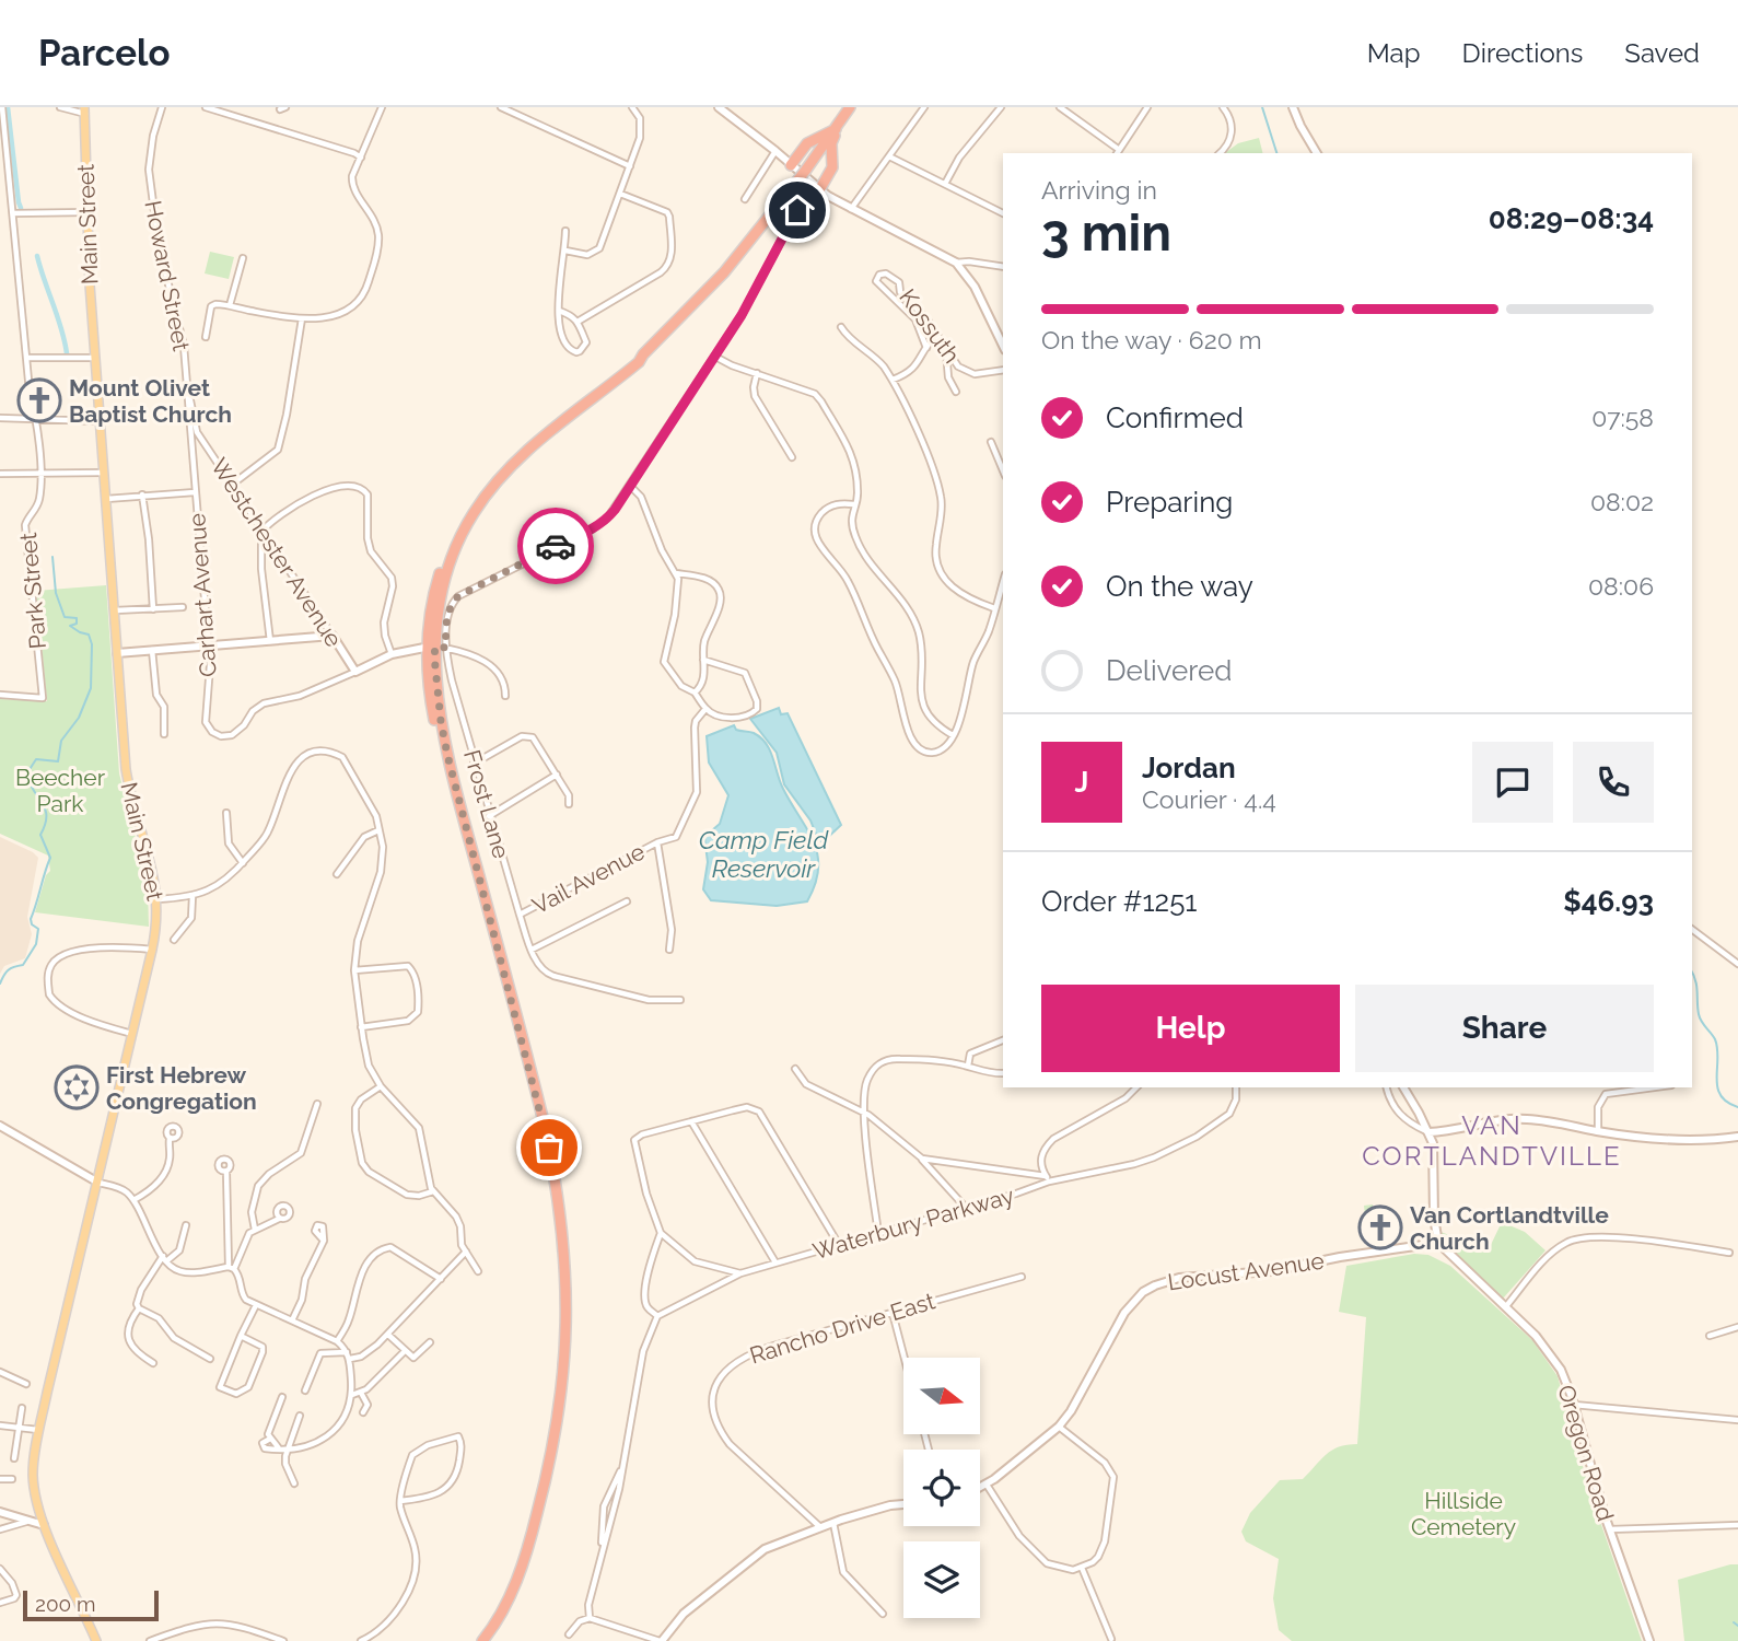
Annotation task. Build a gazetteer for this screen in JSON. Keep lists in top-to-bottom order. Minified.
{"streets":{"main road":["Main Street"],"street":["Howard Street","Kossuth","Westchester Avenue","Park Street","Carhart Avenue","Frost Lane","Vail Avenue","Waterbury Parkway","Locust Avenue","Rancho Drive East","Oregon Road"]},"crossings":[["Howard Street","Westchester Avenue"],["Howard Street","Carhart Avenue"],["Westchester Avenue","Carhart Avenue"],["Carhart Avenue","Frost Lane"],["Frost Lane","Vail Avenue"],["Locust Avenue","Oregon Road"]],"districts":["VAN CORTLANDTVILLE"],"water":["Camp Field Reservoir"],"parks":["Beecher Park","Hillside Cemetery"],"places":{"church":["Mount Olivet Baptist Church","Van Cortlandtville Church"],"synagogue":["First Hebrew Congregation"]},"scale_bar":"200 m","north":"right","page":{"header":"Parcelo","nav":["Map","Directions","Saved"],"heading":["3 min","Arriving in","08:29–08:34"],"panel":["Jordan","Courier · 4.4","Order #1251","$46.93"],"bar":"On the way · 620 m","list":[["Confirmed","07:58"],["Preparing","08:02"],["On the way","08:06"],"Delivered"],"round":"J","buttons":["Help","Share"],"scale":"200 m"}}
